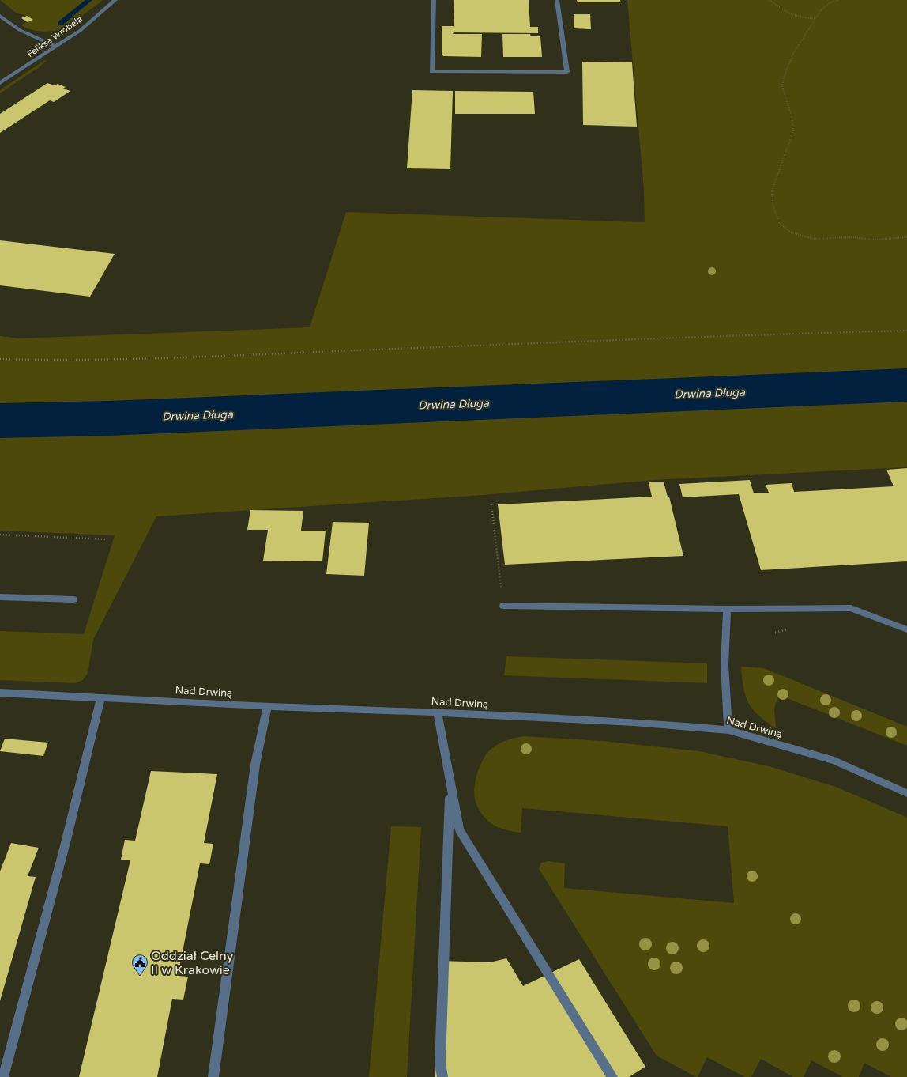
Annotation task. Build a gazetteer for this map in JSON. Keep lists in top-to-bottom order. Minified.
{"streets":{"street":["Feliksa Wrobela","Nad Drwiną"]},"water":["Drwina Długa"],"places":{"public building":["Oddział Celny II w Krakowie"]}}
